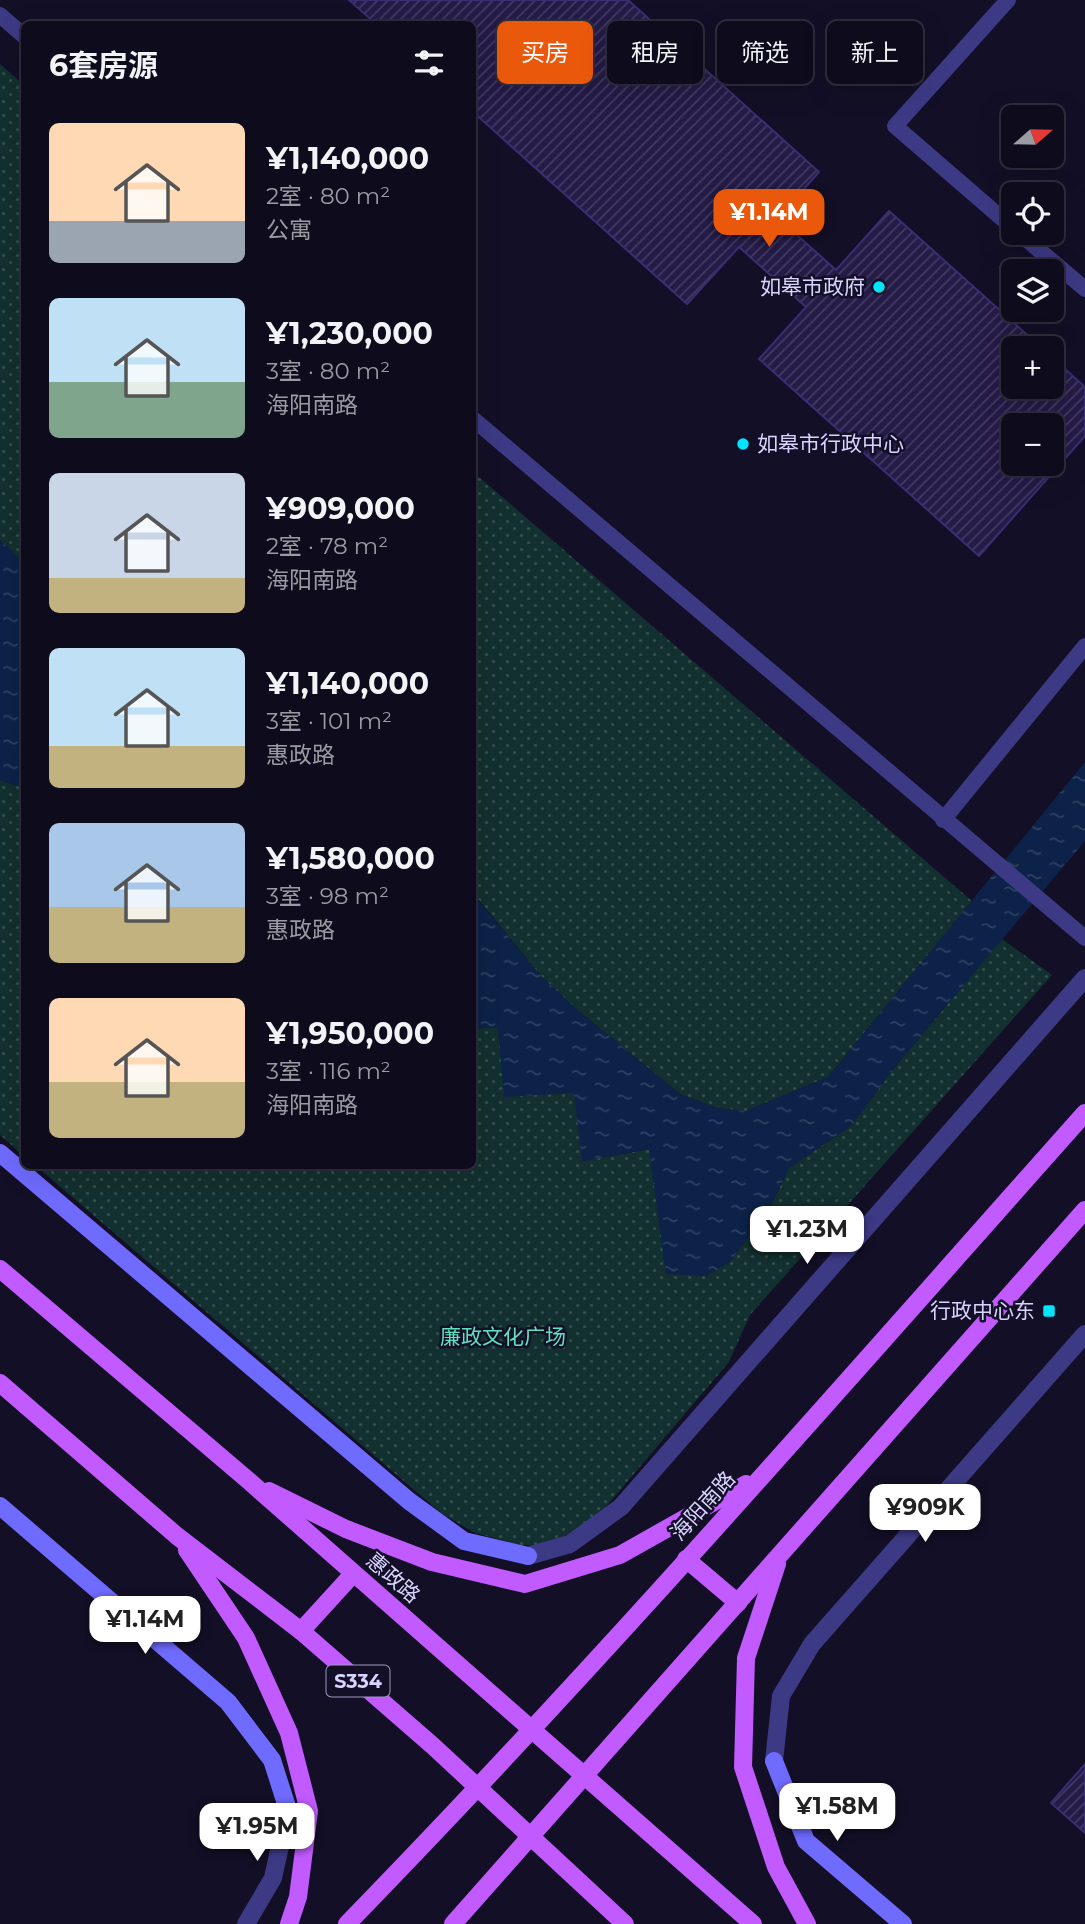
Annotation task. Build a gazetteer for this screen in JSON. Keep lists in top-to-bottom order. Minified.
{"streets":{"main road":["海阳南路","惠政路","S334"]},"crossings":[["海阳南路","惠政路"],["海阳南路","S334"]],"parks":["廉政文化广场"],"places":{"other":["如皋市政府","如皋市行政中心"],"transit":["行政中心东"]},"north":"right","page":{"chip":["买房","租房","筛选","新上"],"heading":"6套房源","map_buttons":["+","−"],"list":[{"name":"¥1,140,000","note":"2室 · 80 m² · 公寓"},{"name":"¥1,230,000","note":"3室 · 80 m² · 海阳南路"},{"name":"¥909,000","note":"2室 · 78 m² · 海阳南路"},{"name":"¥1,140,000","note":"3室 · 101 m² · 惠政路"},{"name":"¥1,580,000","note":"3室 · 98 m² · 惠政路"},{"name":"¥1,950,000","note":"3室 · 116 m² · 海阳南路"}],"price":["¥1.14M","¥1.23M","¥909K","¥1.14M","¥1.58M","¥1.95M"]}}
